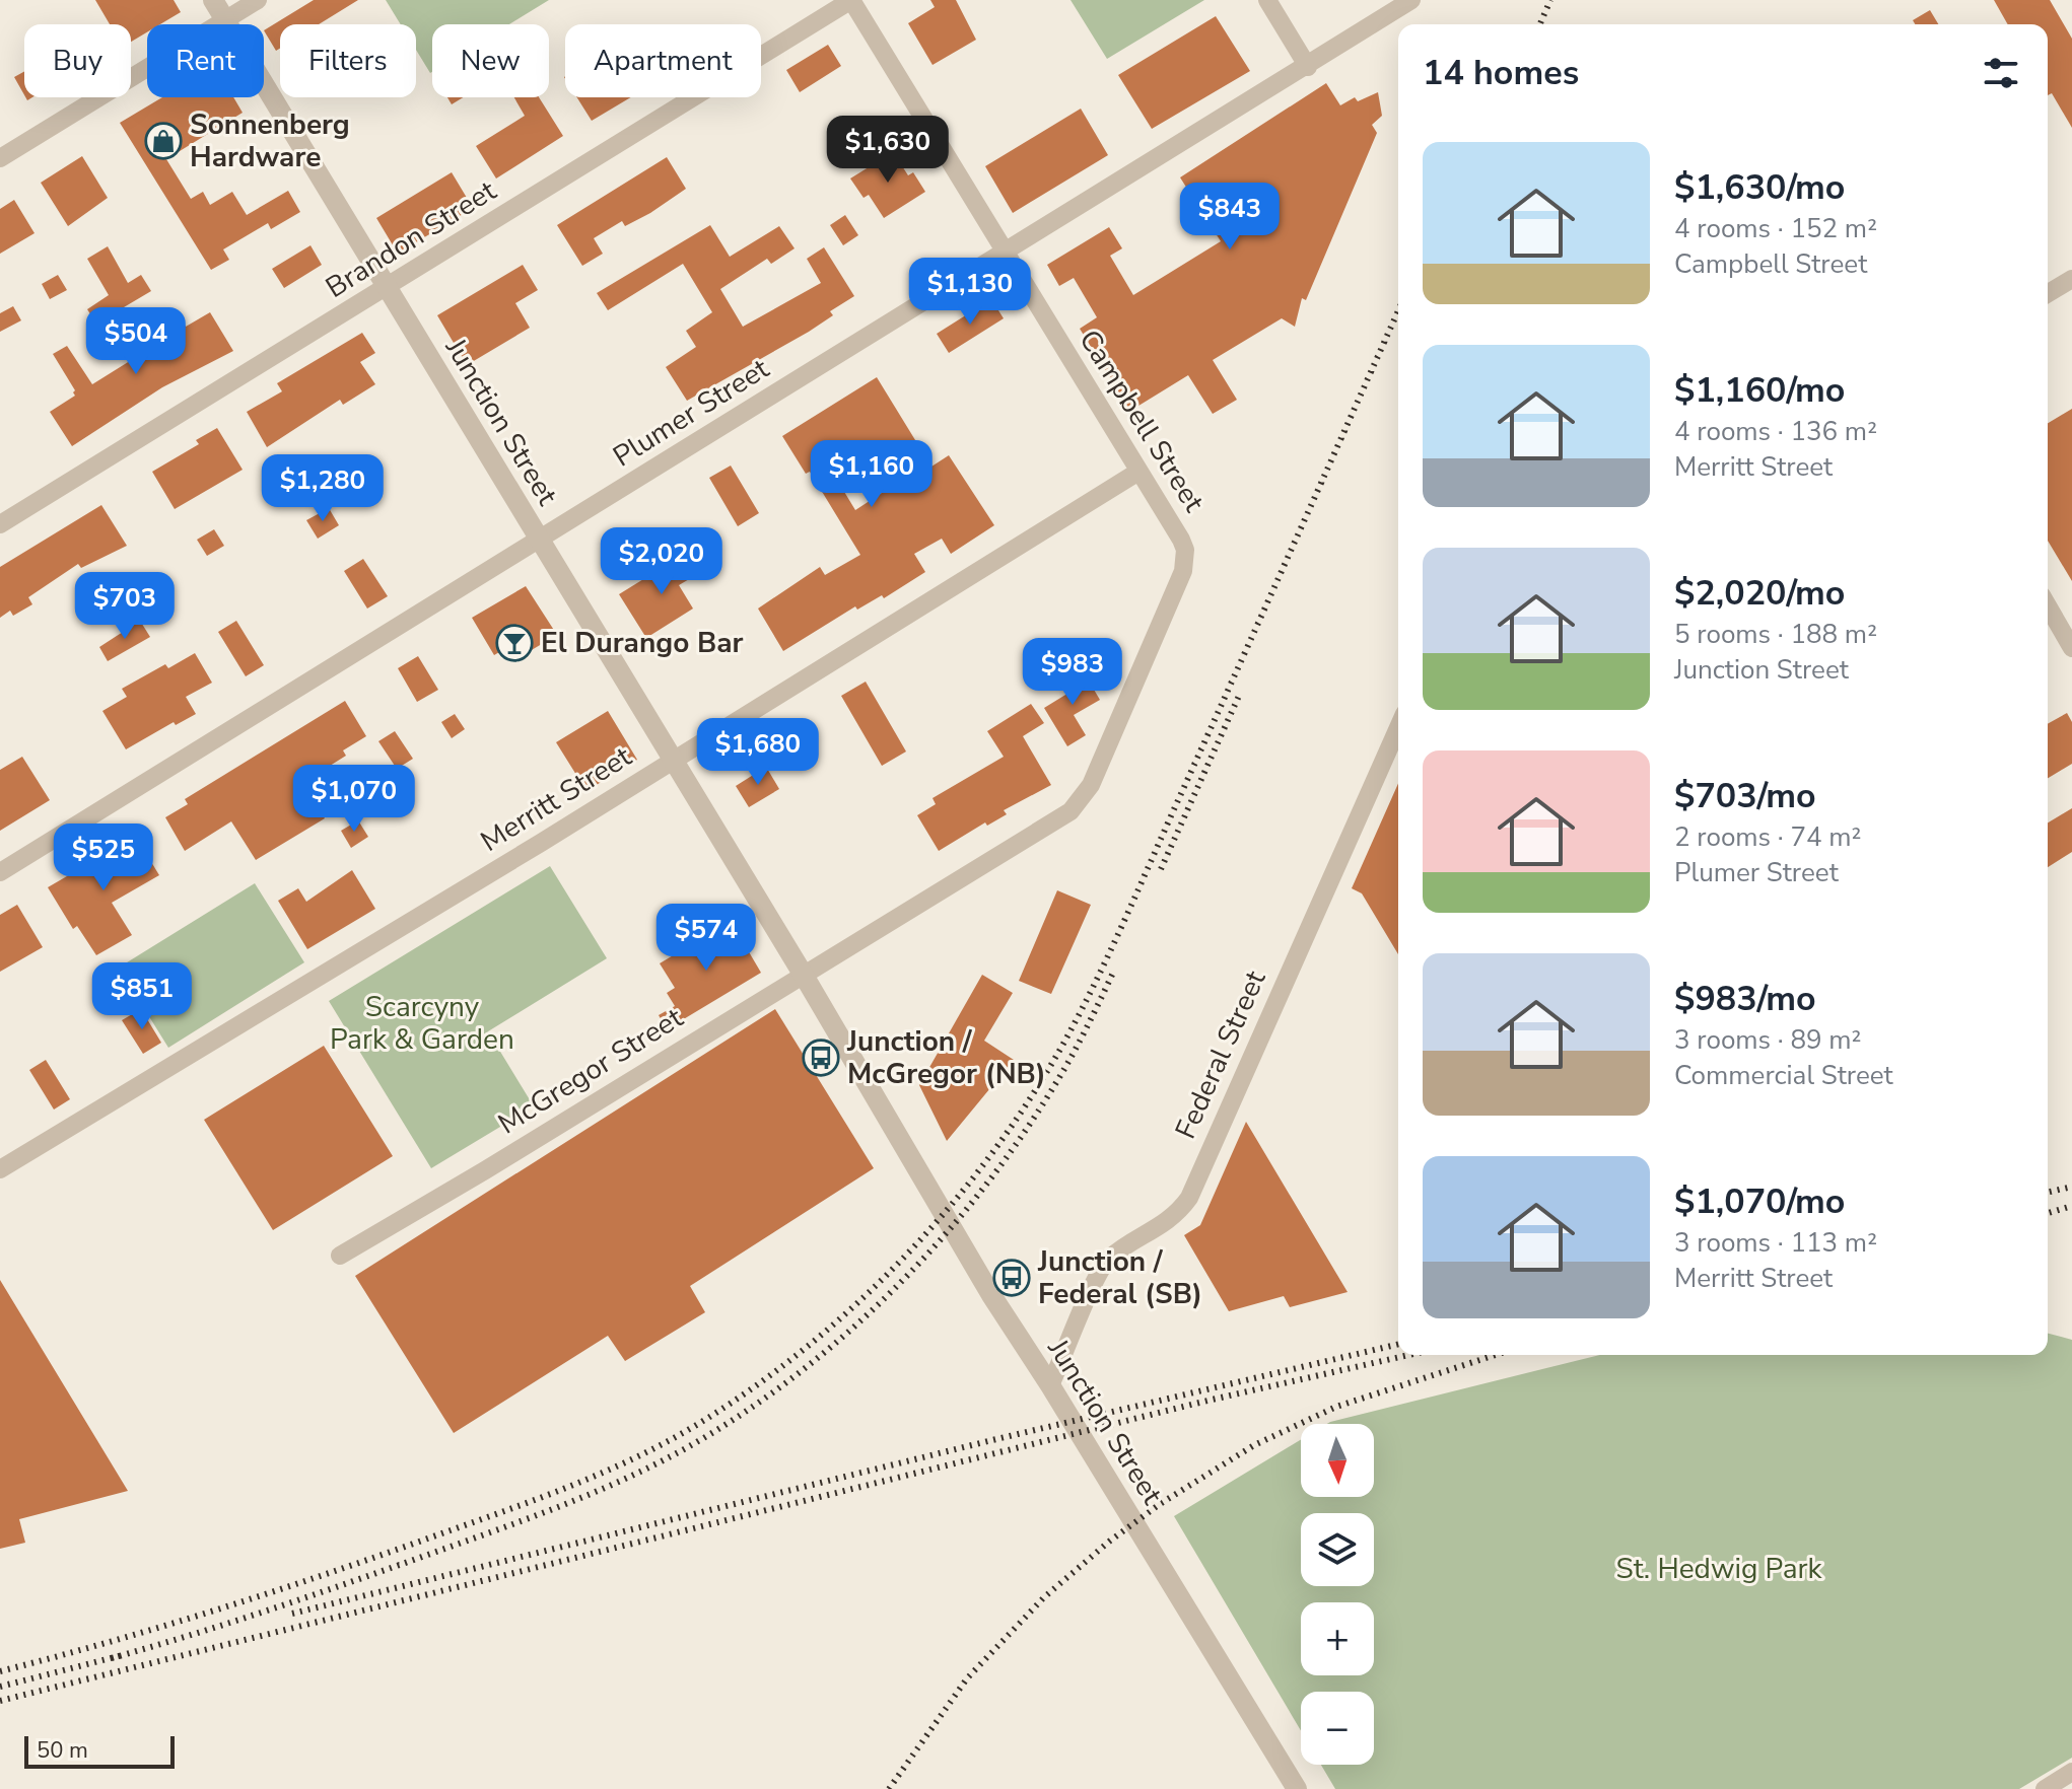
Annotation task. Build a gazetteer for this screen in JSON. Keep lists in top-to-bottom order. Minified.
{"streets":{"street":["Brandon Street","Plumer Street","Campbell Street","Junction Street","Merritt Street","Federal Street","McGregor Street"]},"crossings":[["Brandon Street","Campbell Street"],["Brandon Street","Junction Street"],["Plumer Street","Campbell Street"],["Plumer Street","Junction Street"],["Campbell Street","Merritt Street"],["Campbell Street","McGregor Street"],["Junction Street","Merritt Street"],["Junction Street","Federal Street"],["Junction Street","McGregor Street"]],"parks":["Scarcyny Park & Garden","St. Hedwig Park"],"places":{"shop":["Sonnenberg Hardware"],"bar":["El Durango Bar"],"bus stop":["Junction / McGregor (NB)","Junction / Federal (SB)"]},"scale_bar":"50 m","north":"bottom","page":{"chip":["Buy","Rent","Filters","New","Apartment"],"heading":"14 homes","price":["$1,630","$843","$1,130","$504","$1,160","$1,280","$2,020","$703","$983","$1,680","$1,070","$525","$574","$851"],"list":[{"name":"$1,630/mo","note":"4 rooms · 152 m² · Campbell Street"},{"name":"$1,160/mo","note":"4 rooms · 136 m² · Merritt Street"},{"name":"$2,020/mo","note":"5 rooms · 188 m² · Junction Street"},{"name":"$703/mo","note":"2 rooms · 74 m² · Plumer Street"},{"name":"$983/mo","note":"3 rooms · 89 m² · Commercial Street"},{"name":"$1,070/mo","note":"3 rooms · 113 m² · Merritt Street"}],"map_buttons":["+","−"],"scale":"50 m"}}
